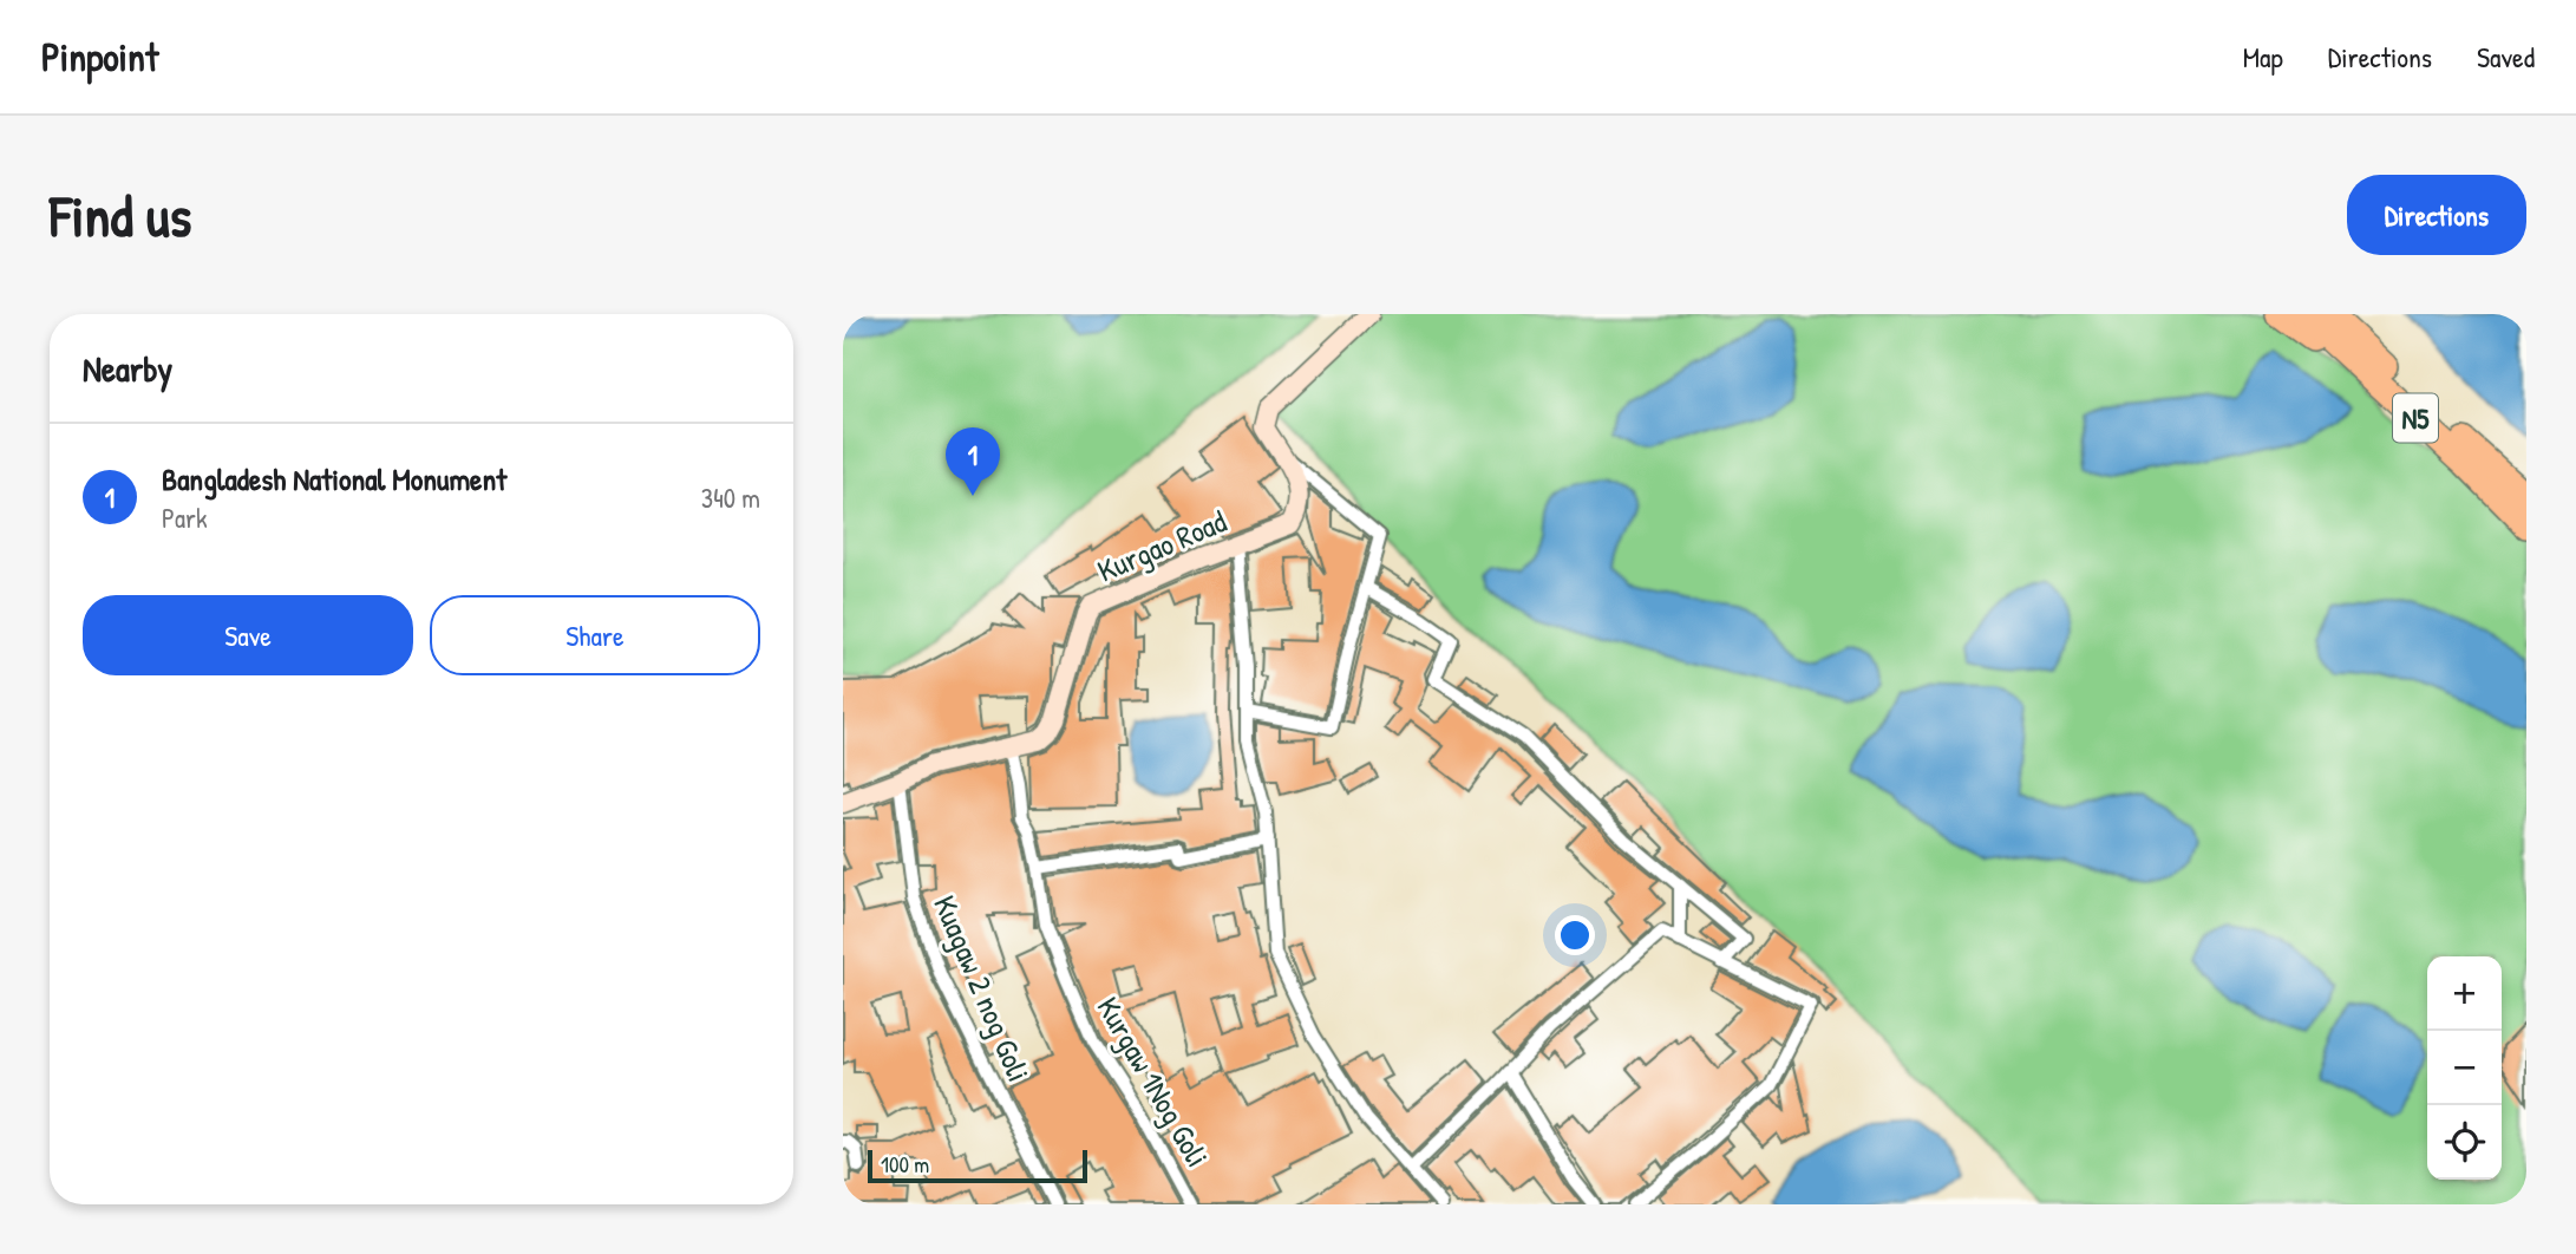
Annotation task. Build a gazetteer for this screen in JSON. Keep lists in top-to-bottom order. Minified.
{"streets":{"highway":["N5"],"street":["Kurgao Road","Kuagaw 2 nog Goli","Kurgaw 1Nog Goli"]},"crossings":[["Kurgao Road","Kuagaw 2 nog Goli"],["Kurgao Road","Kurgaw 1Nog Goli"]],"scale_bar":"100 m","page":{"header":"Pinpoint","nav":["Map","Directions","Saved"],"buttons":["Directions",["Save","Share"]],"title":"Find us","heading":"Nearby","list":[{"mark":"1","name":"Bangladesh National Monument","note":"Park","value":"340 m"}],"pins":"1","map_buttons":["+","−"],"scale":"100 m"}}
